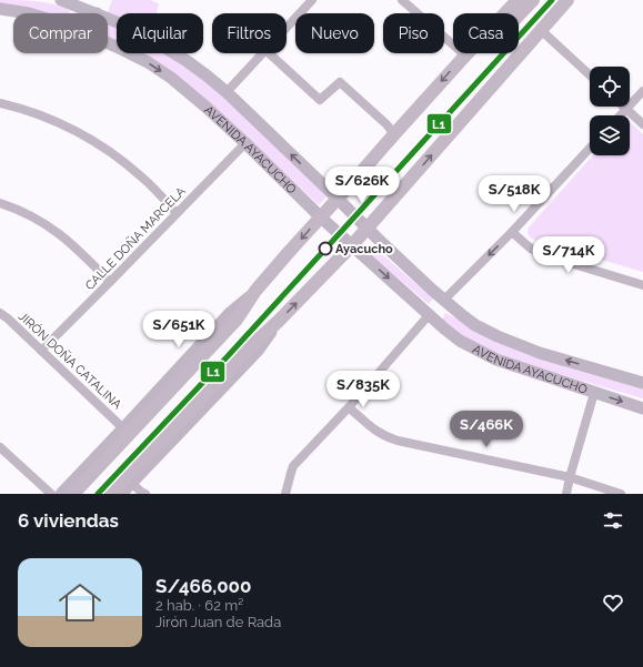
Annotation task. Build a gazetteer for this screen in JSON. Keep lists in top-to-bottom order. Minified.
{"streets":{"main road":["AVENIDA AYACUCHO"],"street":["CALLE DOÑA MARCELA","JIRÓN DOÑA CATALINA"]},"crossings":[["AVENIDA AYACUCHO","CALLE DOÑA MARCELA"],["CALLE DOÑA MARCELA","JIRÓN DOÑA CATALINA"]],"places":["Ayacucho"],"lines":["transit line L1"],"page":{"chip":["Comprar","Alquilar","Filtros","Nuevo","Piso","Casa"],"price":["S/626K","S/518K","S/714K","S/651K","S/835K","S/466K"],"heading":"6 viviendas","list":[{"name":"S/466,000","note":"2 hab. · 62 m² · Jirón Juan de Rada"}]}}
